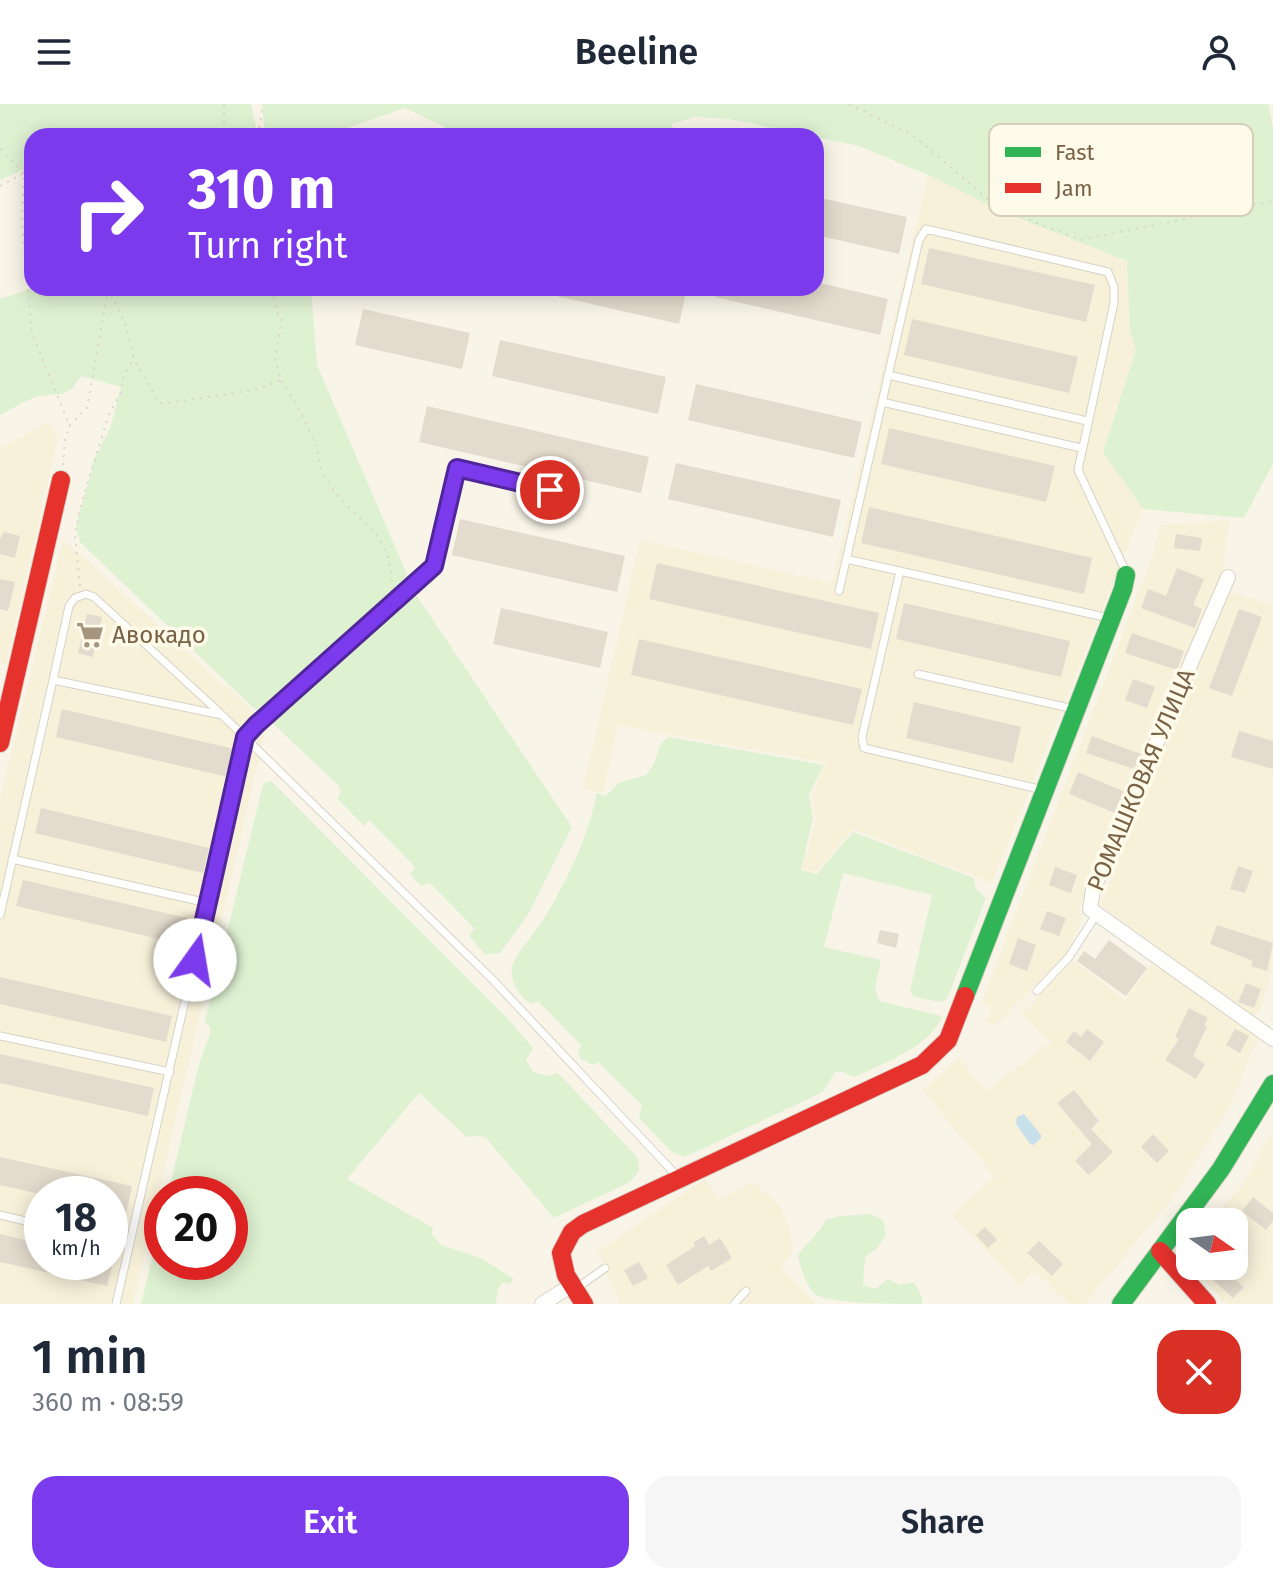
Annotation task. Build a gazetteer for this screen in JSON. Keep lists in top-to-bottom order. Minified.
{"streets":{"street":["РОМАШКОВАЯ УЛИЦА"]},"places":{"supermarket":["Авокадо"]},"legend":["Fast","Jam"],"north":"right","page":{"header":"Beeline","turn":["310 m","Turn right"],"speed":"18 km/h","limit":"20","heading":["1 min","360 m · 08:59"],"buttons":["Exit","Share"]}}
